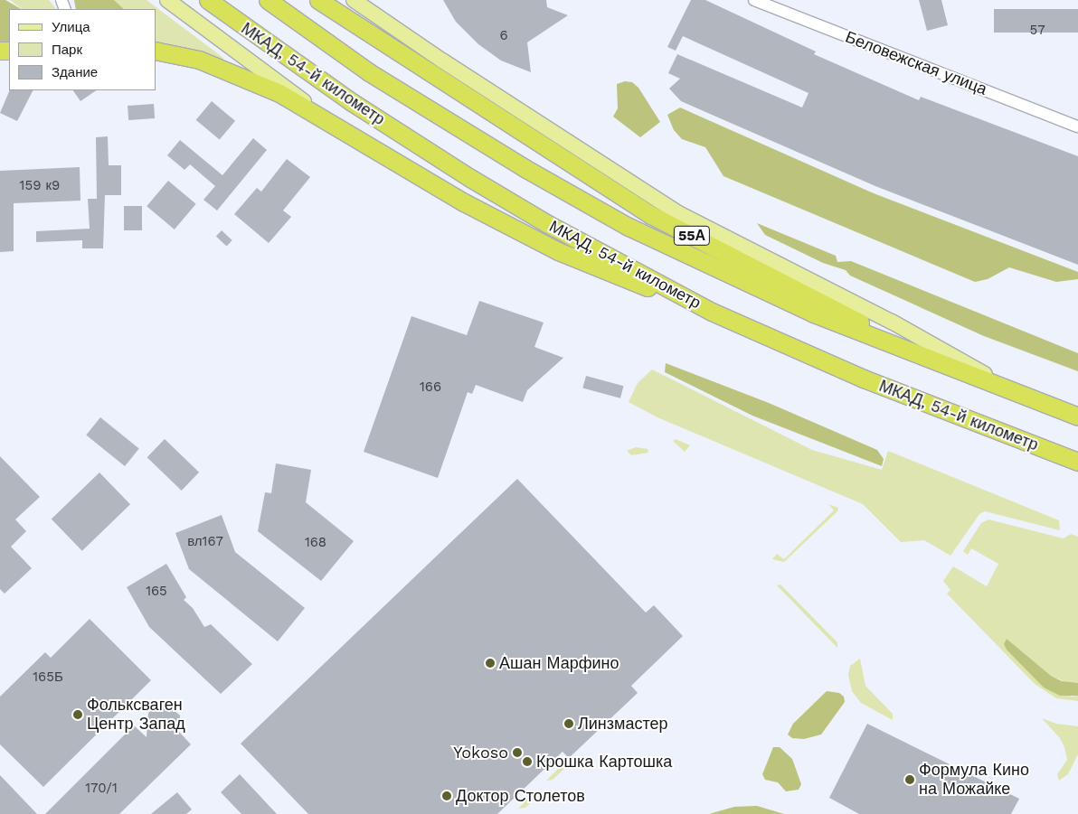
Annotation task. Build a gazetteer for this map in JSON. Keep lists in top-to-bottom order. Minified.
{"streets":{"highway":["МКАД, 54-й километр","55А"],"street":["Беловежская улица"]},"crossings":[["МКАД, 54-й километр","55А"]],"places":["Ашан Марфино","Фольксваген Центр Запад","Линзмастер","Yokoso","Крошка Картошка","Формула Кино на Можайке","Доктор Столетов"],"house_numbers":["57","6","159 к9","166","вл167","168","165","165Б","170/1"],"legend":["Улица","Парк","Здание"]}
